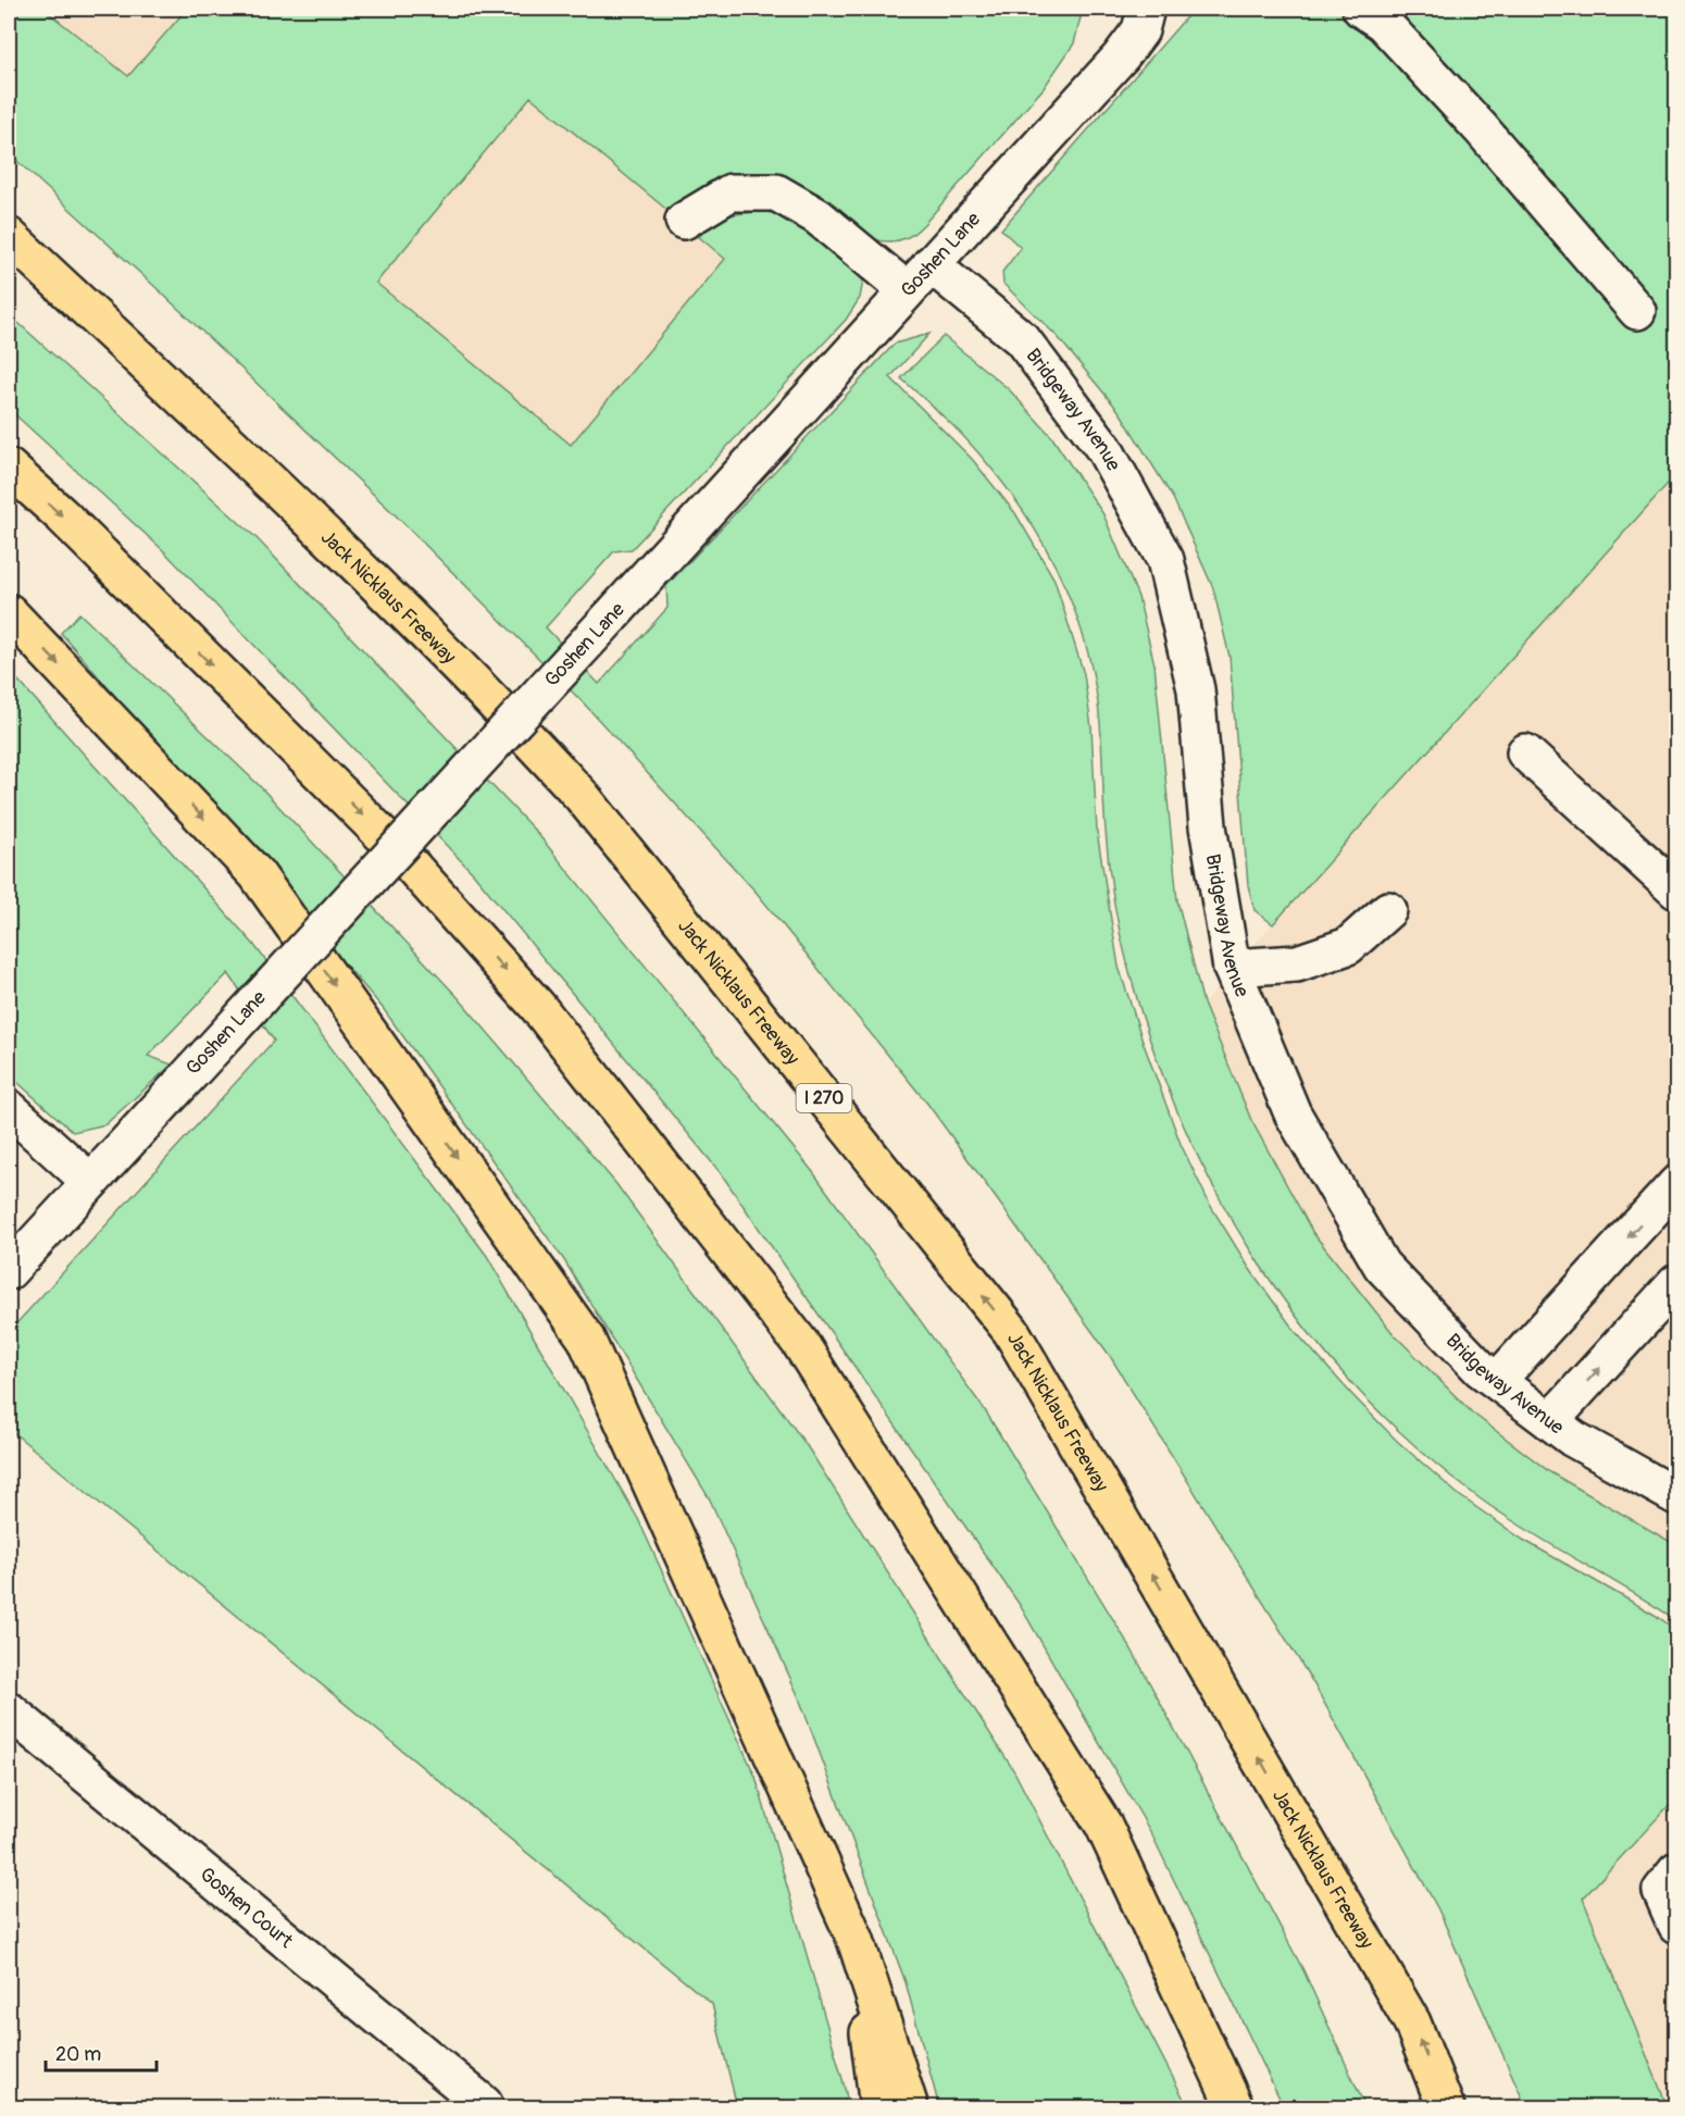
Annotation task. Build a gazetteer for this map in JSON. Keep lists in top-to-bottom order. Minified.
{"streets":{"highway":["Jack Nicklaus Freeway","I 270"],"street":["Goshen Lane","Bridgeway Avenue","Goshen Court"]},"crossings":[["Goshen Lane","Bridgeway Avenue"]],"scale_bar":"20 m"}
